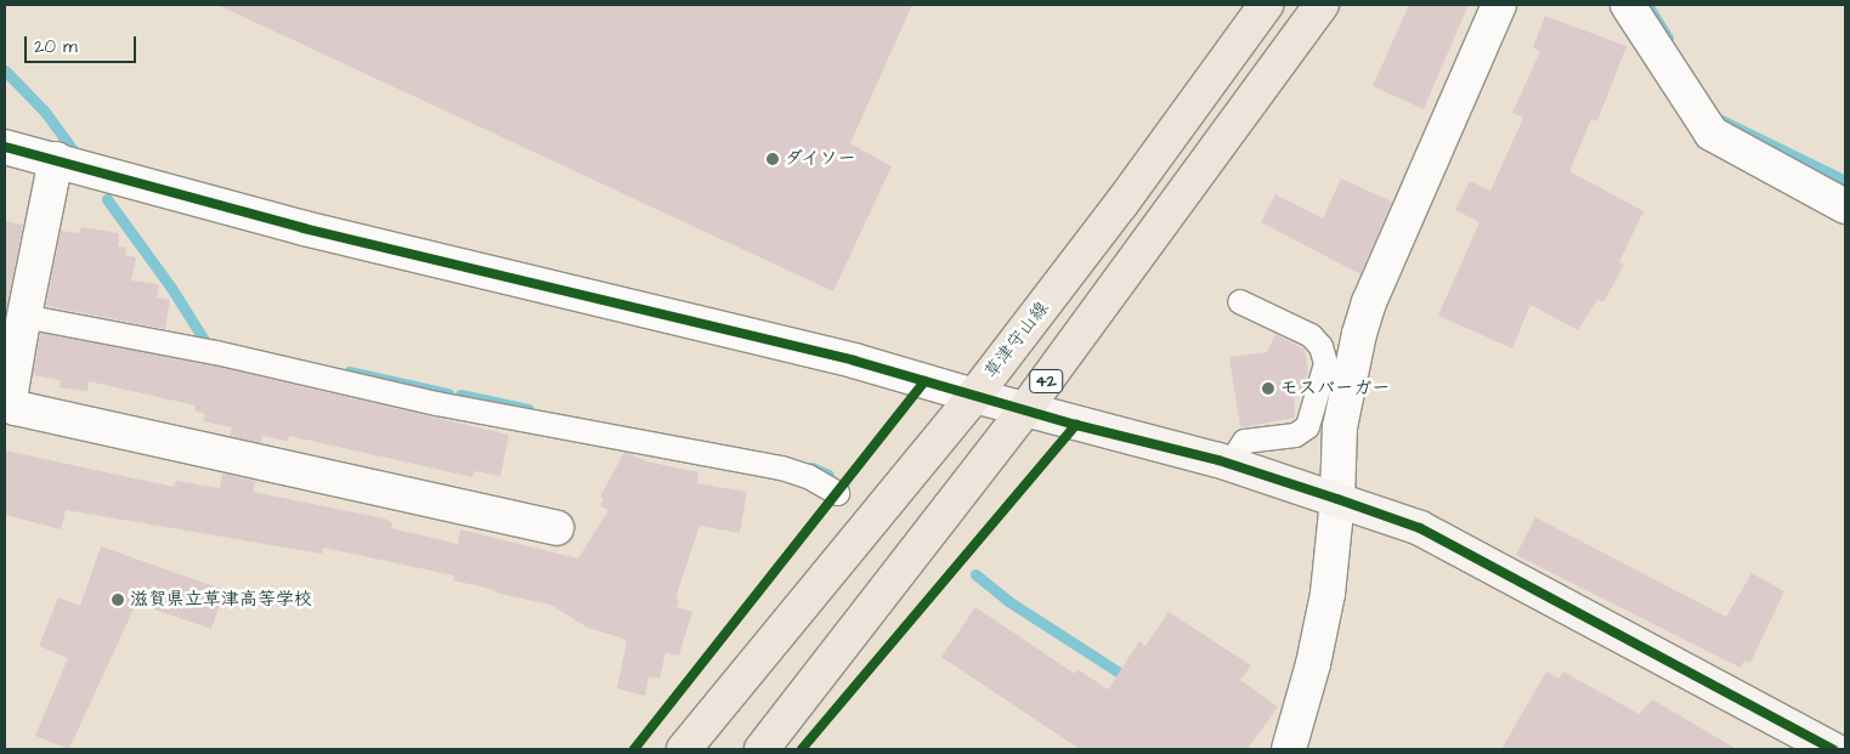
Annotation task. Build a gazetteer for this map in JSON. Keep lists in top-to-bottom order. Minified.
{"streets":{"main road":["草津守山線","42"]},"places":["ダイソー","モスバーガー","滋賀県立草津高等学校"],"scale_bar":"20 m"}
